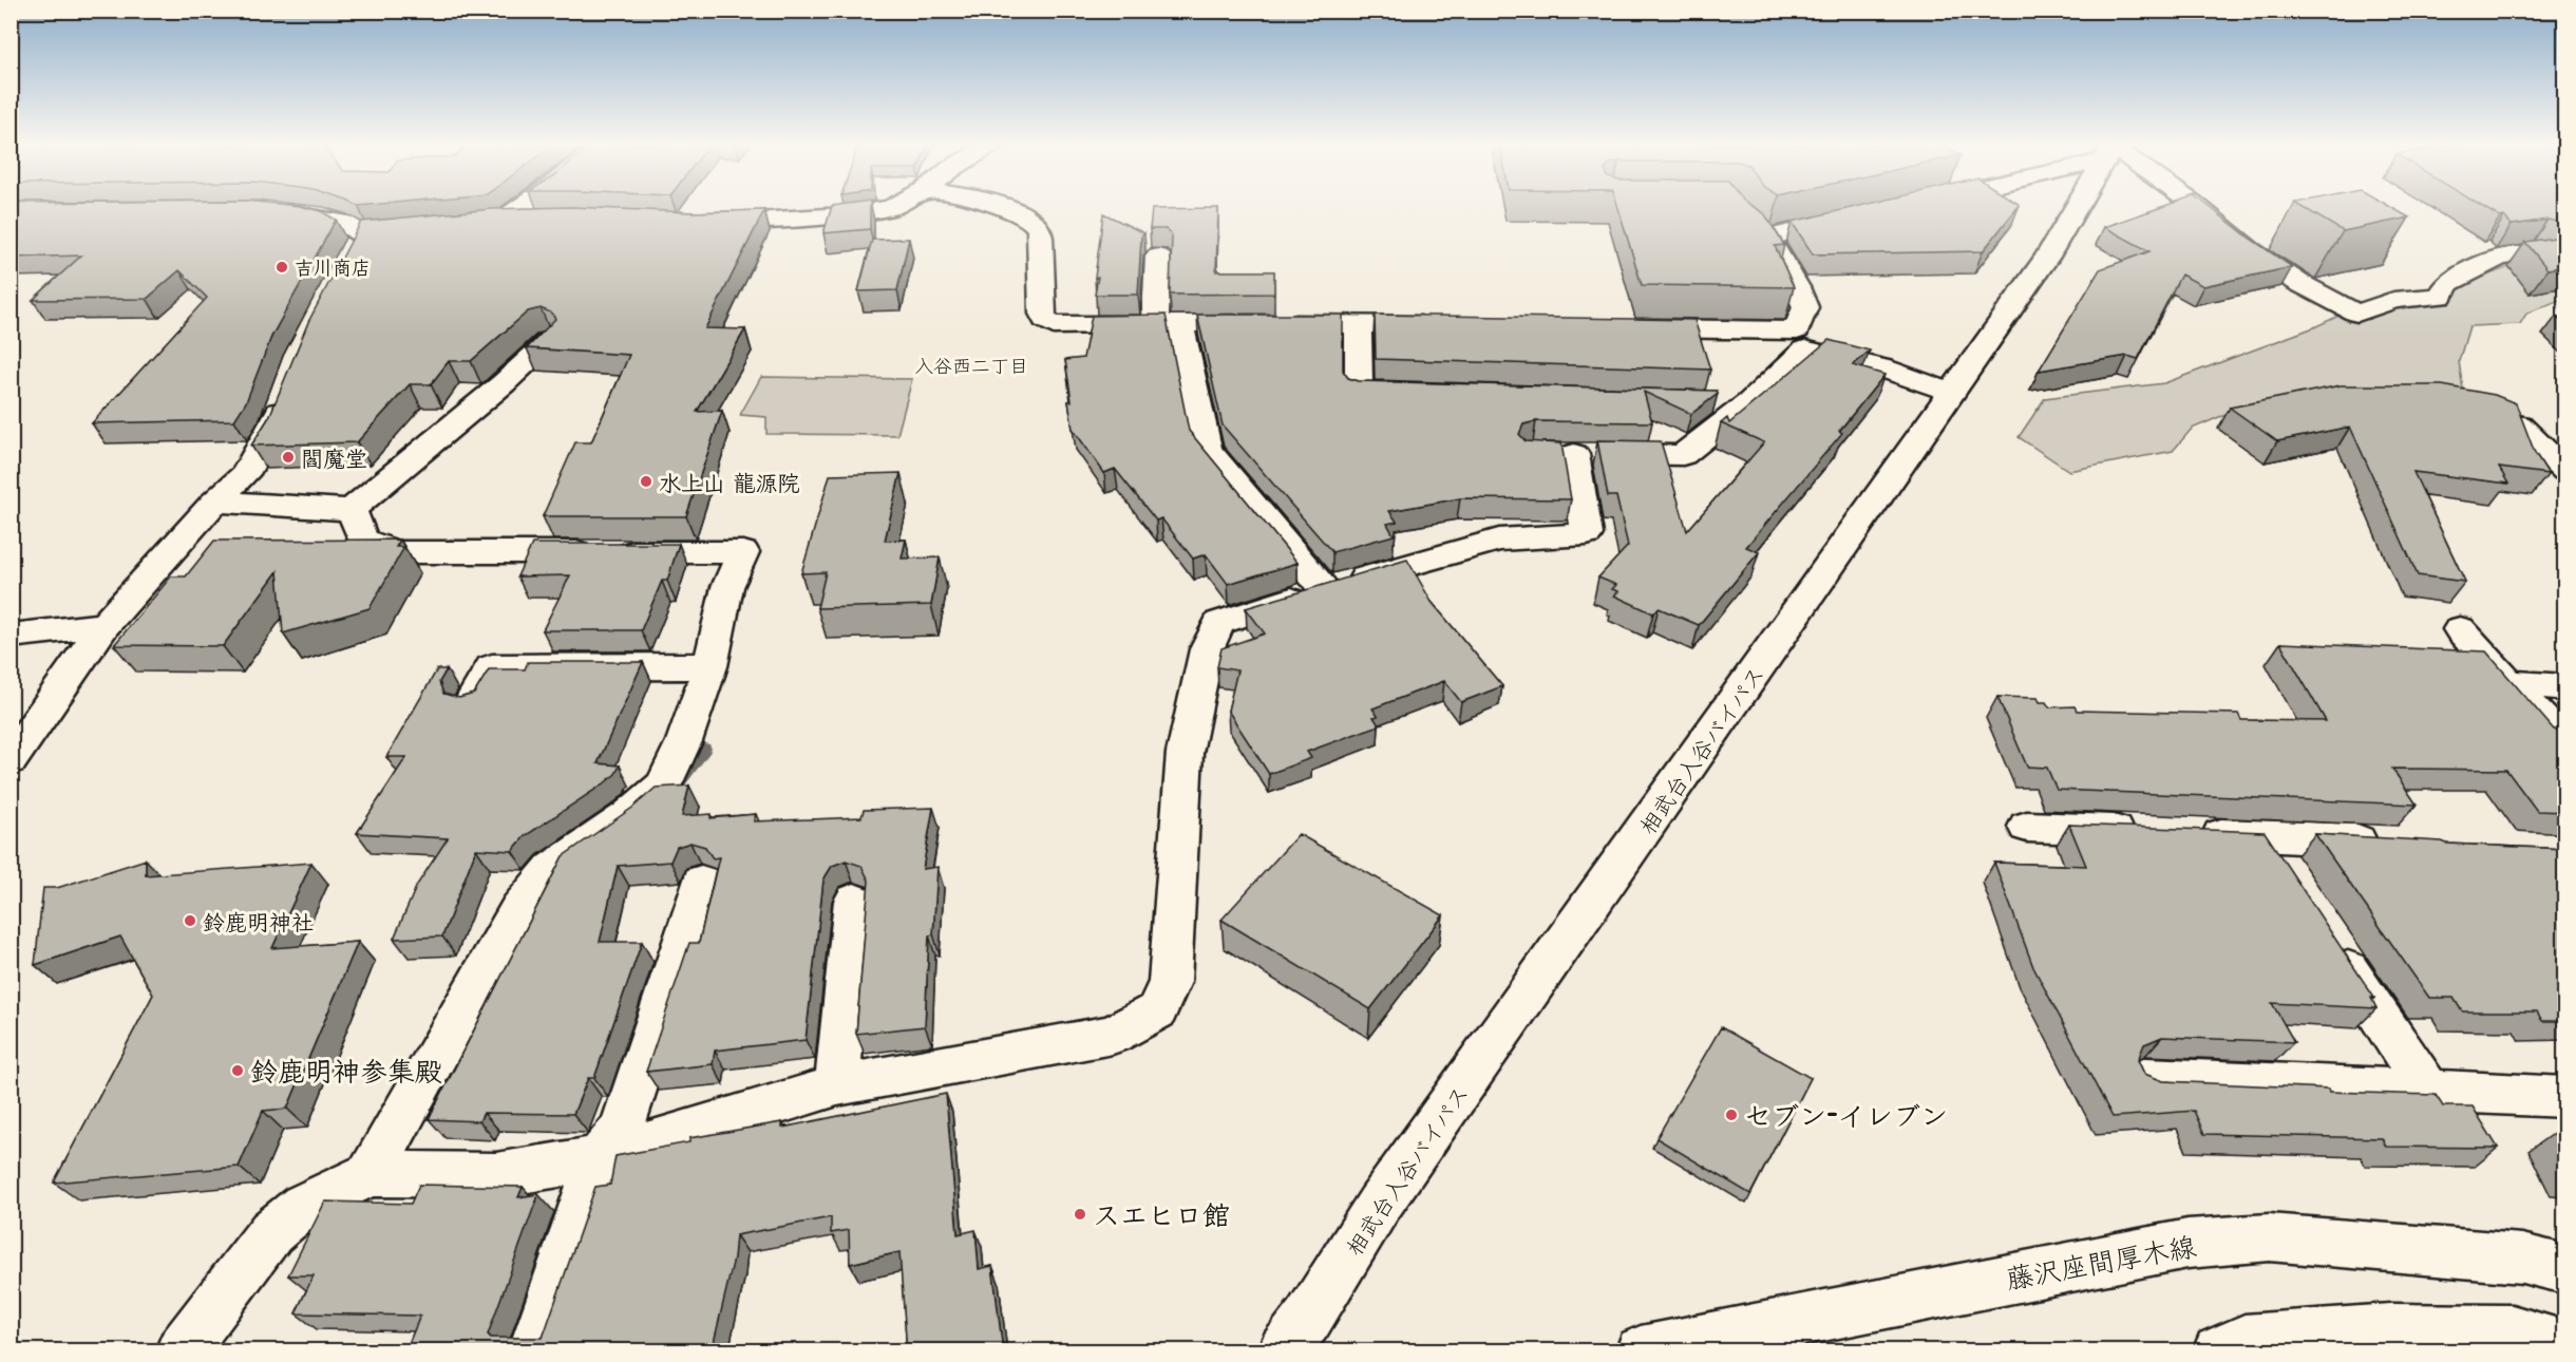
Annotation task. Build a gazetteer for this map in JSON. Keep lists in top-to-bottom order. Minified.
{"streets":{"street":["相武台入谷バイパス","藤沢座間厚木線"]},"districts":["入谷西二丁目"],"places":["吉川商店","閻魔堂","水上山 龍源院","鈴鹿明神社","鈴鹿明神参集殿","セブン-イレブン","スエヒロ館"]}
